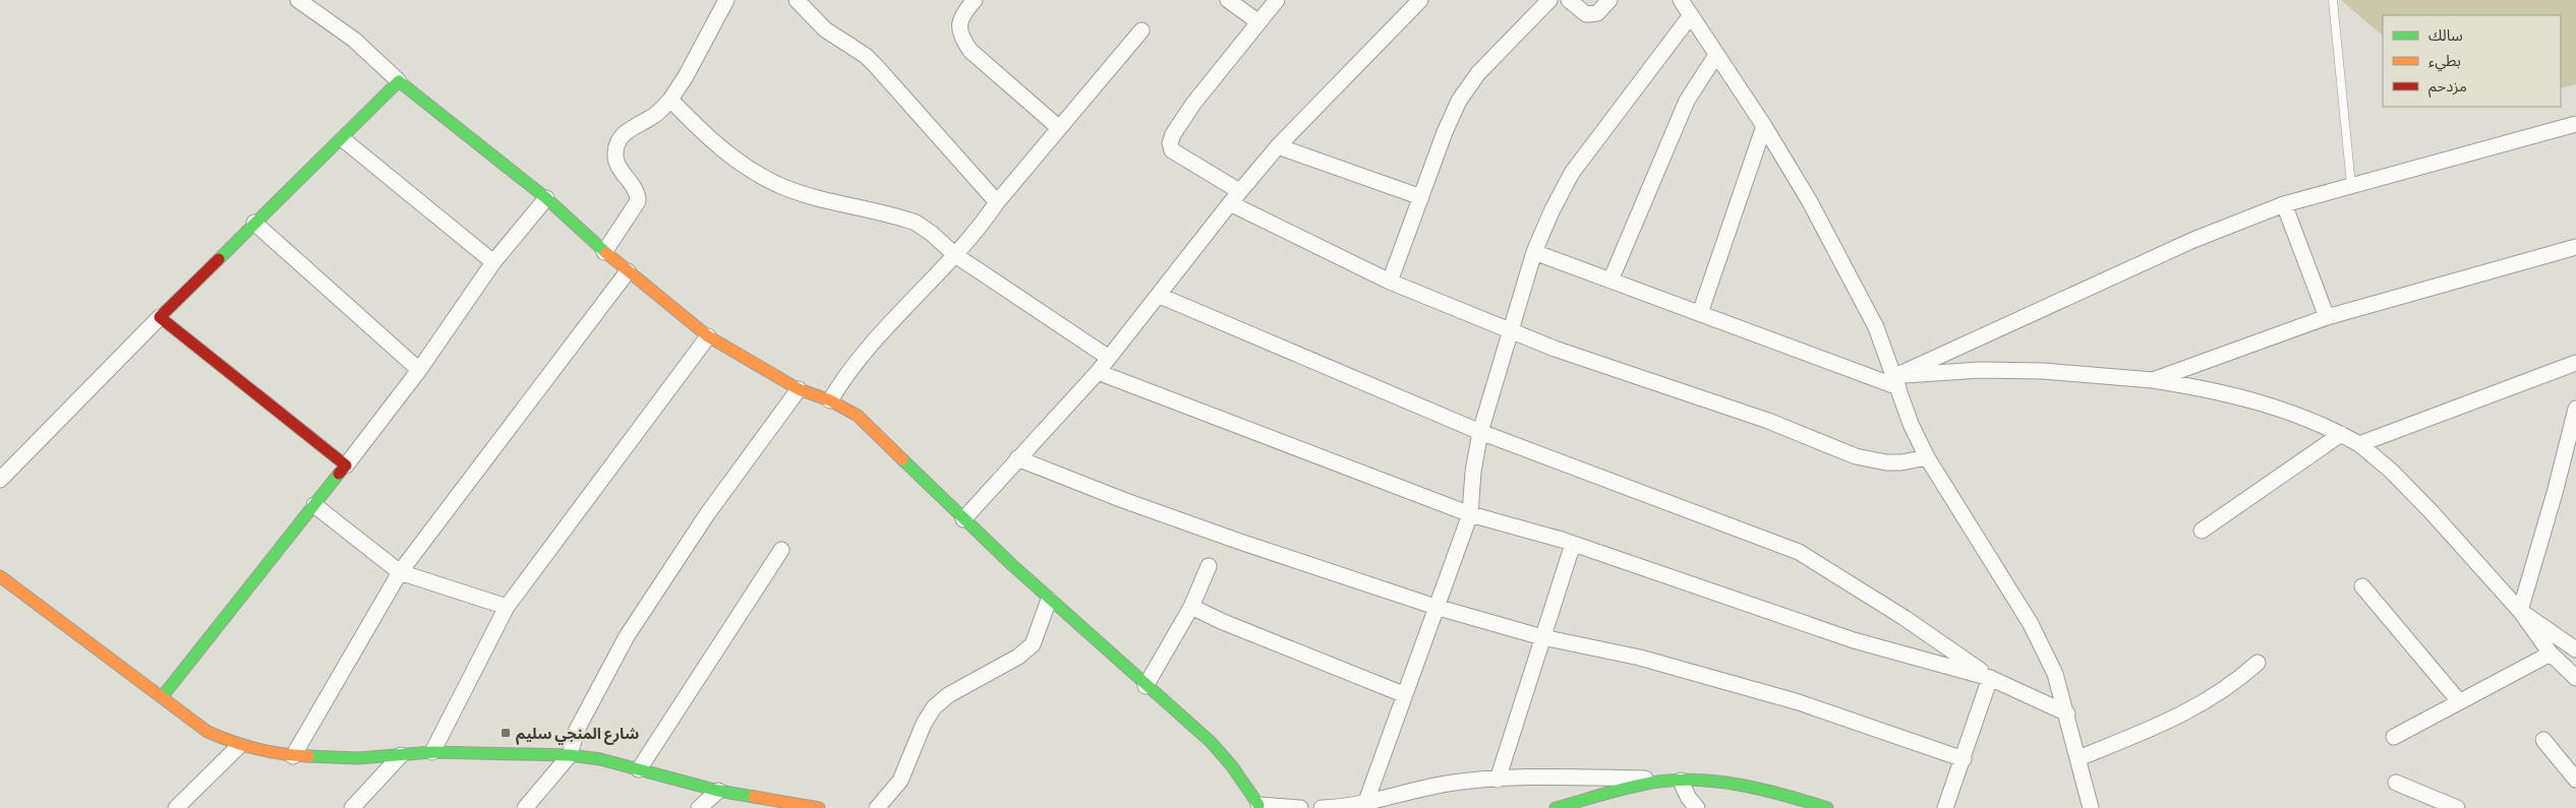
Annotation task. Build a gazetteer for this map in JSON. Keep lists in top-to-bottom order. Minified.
{"places":{"transit":["شارع المنجي سليم"]},"legend":["سالك","بطيء","مزدحم"]}
